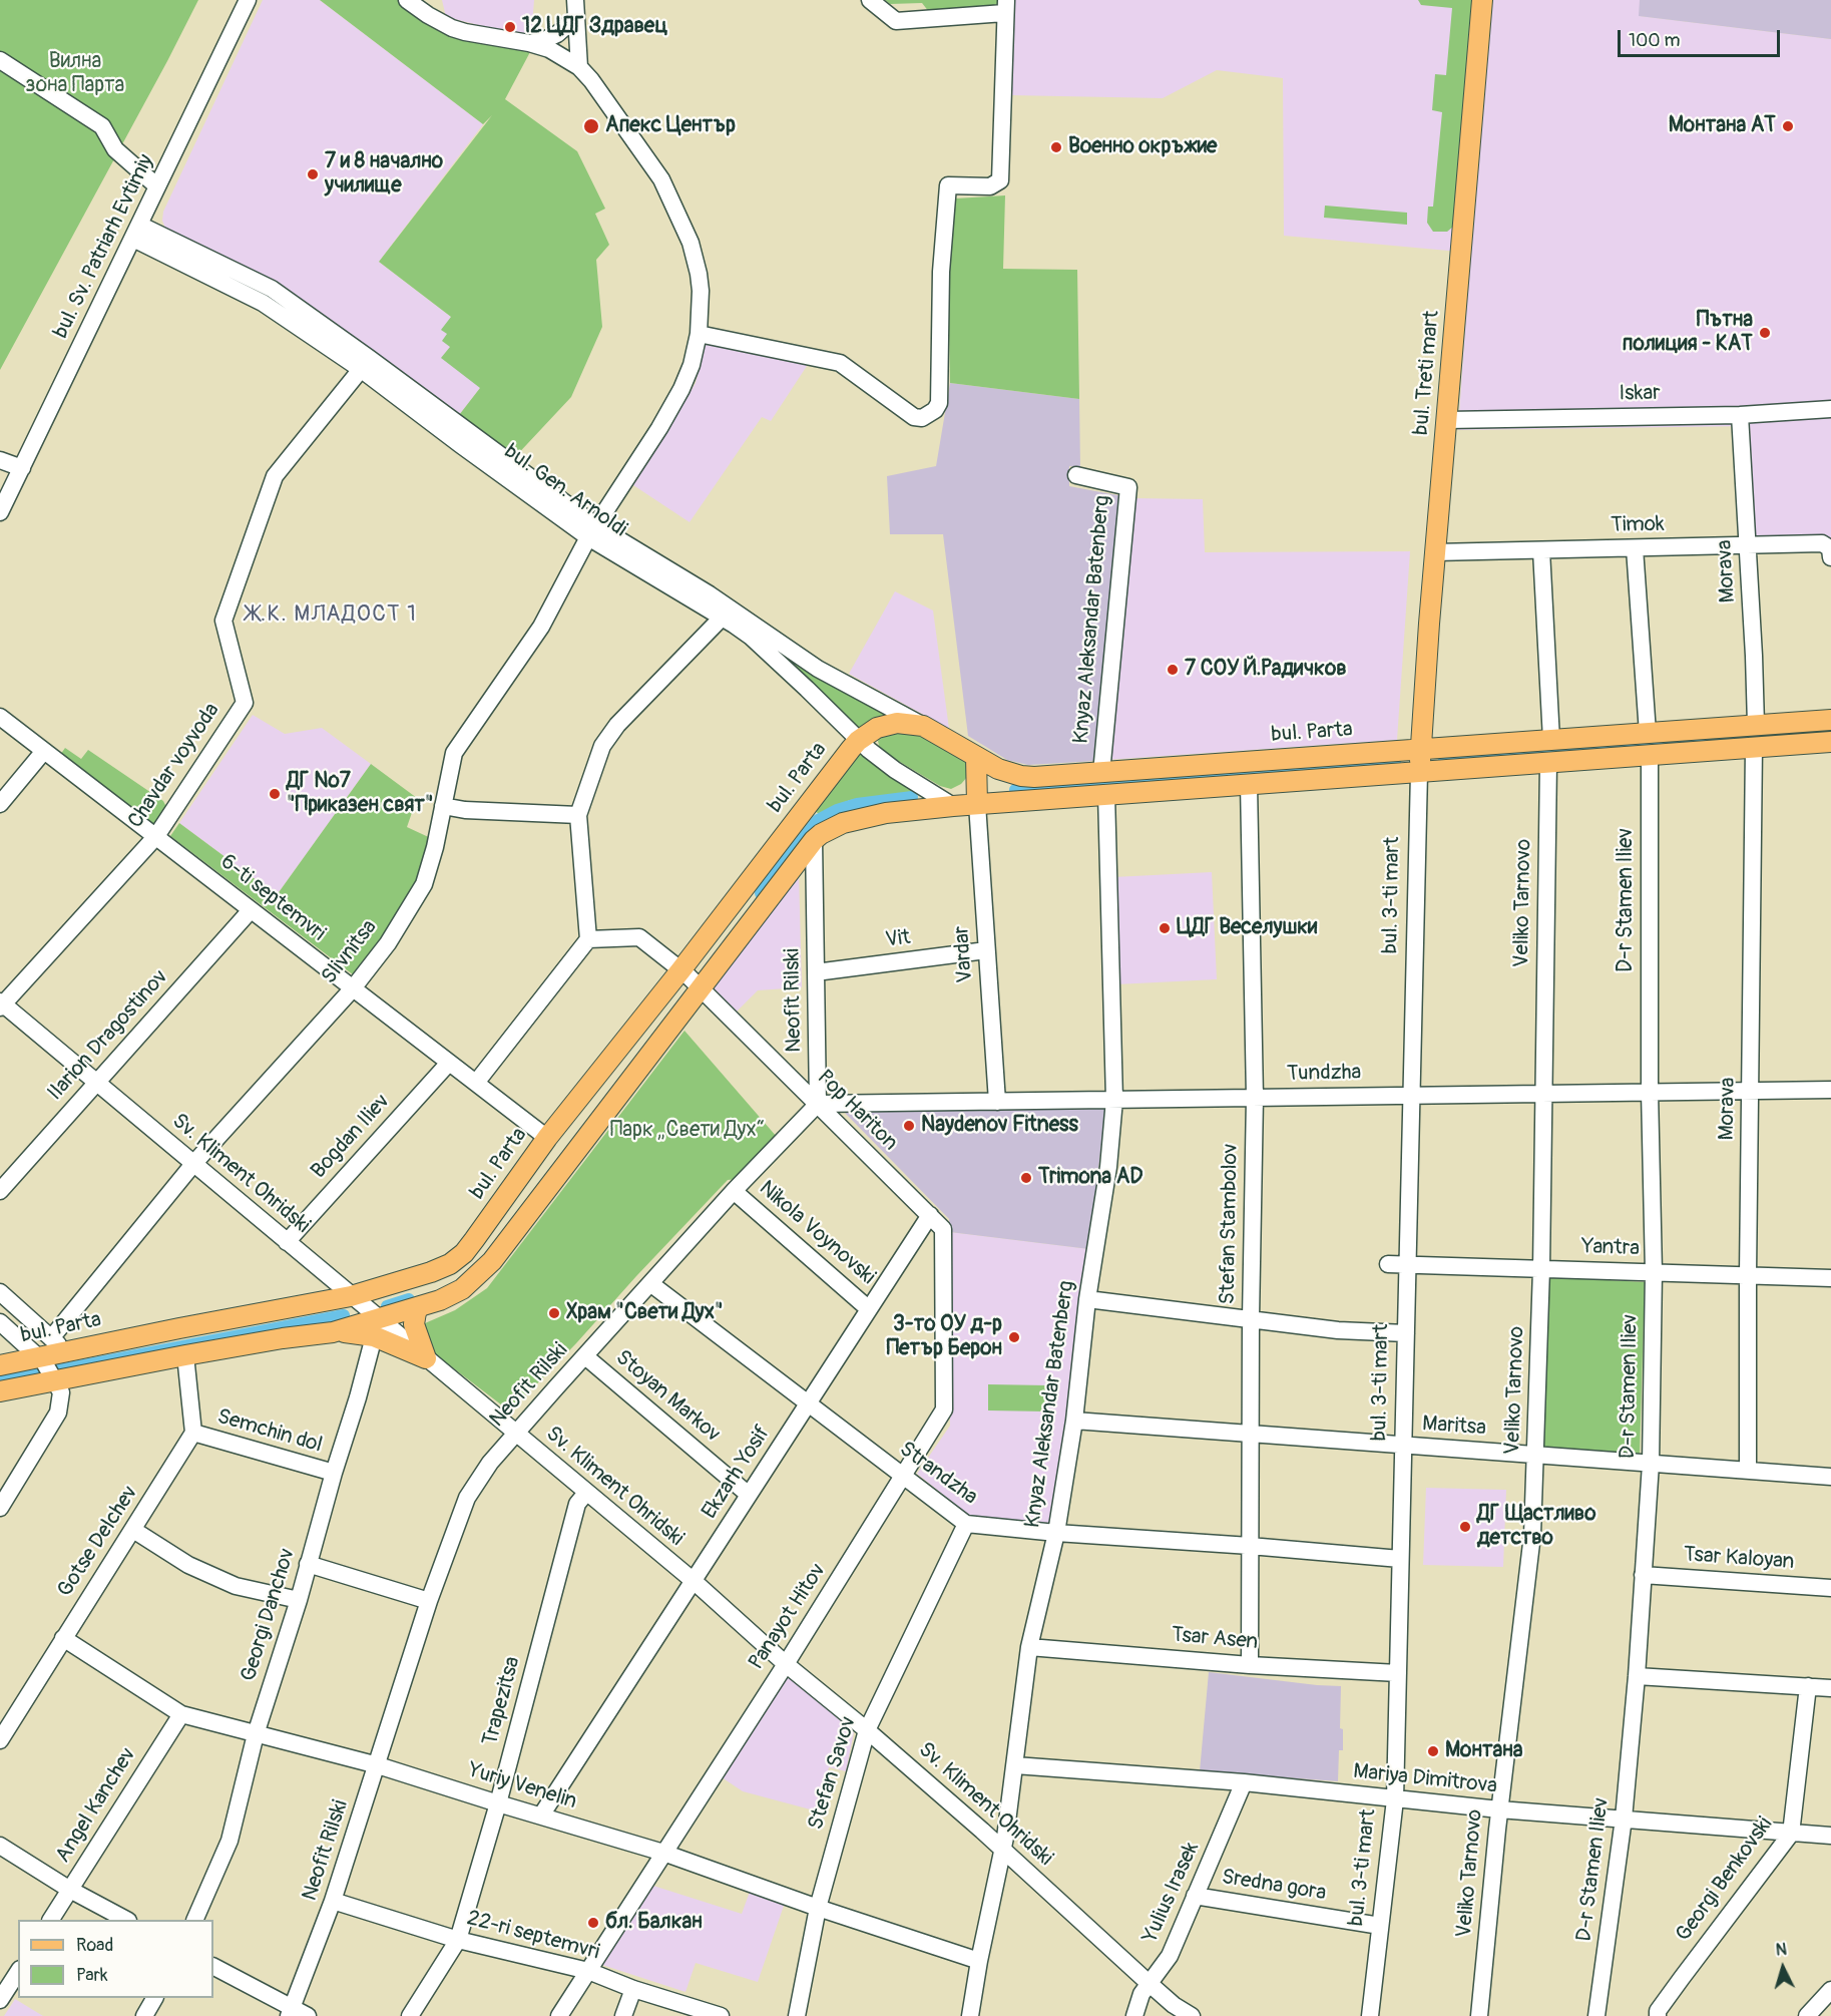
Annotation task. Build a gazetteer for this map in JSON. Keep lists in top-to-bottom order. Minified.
{"streets":{"main road":["bul. Treti mart","bul. Parta","bul. 3-ti mart"],"street":["bul. Sv. Patriarh Evtimiy","Iskar","bul. Gen. Arnoldi","Timok","Morava","Knyaz Aleksandar Batenberg","Chavdar voyvoda","6-ti septemvri","D-r Stamen Iliev","Veliko Tarnovo","Vit","Slivnitsa","Vardar","Neofit Rilski","Ilarion Dragostinov","Tundzha","Pop Hariton","Bogdan Iliev","Sv. Kliment Ohridski","Stefan Stambolov","Nikola Voynovski","Yantra","Stoyan Markov","Maritsa","Semchin dol","Ekzarh Yosif","Strandzha","Gotse Delchev","Tsar Kaloyan","Georgi Danchov","Panayot Hitov","Tsar Asen","Trapezitsa","Stefan Savov","Mariya Dimitrova","Yuriy Venelin","Angel Kanchev","Georgi Benkovski","Sredna gora","Yulius Irasek","22-ri septemvri"]},"crossings":[["bul. Sv. Patriarh Evtimiy","bul. Gen. Arnoldi"],["bul. Treti mart","Iskar"],["bul. Treti mart","Timok"],["bul. Treti mart","bul. Parta"],["bul. Treti mart","bul. 3-ti mart"],["Iskar","Morava"],["bul. Gen. Arnoldi","bul. Parta"],["bul. Gen. Arnoldi","Chavdar voyvoda"],["bul. Gen. Arnoldi","Slivnitsa"],["Timok","Morava"],["Morava","bul. Parta"],["Morava","Tundzha"],["Morava","Yantra"],["Morava","Maritsa"],["Knyaz Aleksandar Batenberg","bul. Parta"],["Knyaz Aleksandar Batenberg","Tundzha"],["Knyaz Aleksandar Batenberg","Sv. Kliment Ohridski"],["Knyaz Aleksandar Batenberg","Maritsa"],["Knyaz Aleksandar Batenberg","Strandzha"],["Knyaz Aleksandar Batenberg","Tsar Asen"],["Knyaz Aleksandar Batenberg","Mariya Dimitrova"],["Knyaz Aleksandar Batenberg","Yuriy Venelin"],["bul. Parta","bul. 3-ti mart"],["bul. Parta","6-ti septemvri"],["bul. Parta","D-r Stamen Iliev"],["bul. Parta","Veliko Tarnovo"],["bul. Parta","Slivnitsa"],["bul. Parta","Vardar"],["bul. Parta","Neofit Rilski"],["bul. Parta","Pop Hariton"],["bul. Parta","Sv. Kliment Ohridski"],["bul. Parta","Stefan Stambolov"],["bul. Parta","Georgi Danchov"],["Chavdar voyvoda","6-ti septemvri"],["Chavdar voyvoda","Sv. Kliment Ohridski"],["bul. 3-ti mart","Tundzha"],["bul. 3-ti mart","Yantra"],["bul. 3-ti mart","Maritsa"],["bul. 3-ti mart","Strandzha"],["bul. 3-ti mart","Tsar Asen"],["bul. 3-ti mart","Mariya Dimitrova"],["bul. 3-ti mart","Sredna gora"],["6-ti septemvri","Slivnitsa"],["6-ti septemvri","Ilarion Dragostinov"],["6-ti septemvri","Bogdan Iliev"],["D-r Stamen Iliev","Tundzha"],["D-r Stamen Iliev","Yantra"],["D-r Stamen Iliev","Maritsa"],["D-r Stamen Iliev","Tsar Kaloyan"],["D-r Stamen Iliev","Mariya Dimitrova"],["Veliko Tarnovo","Tundzha"],["Veliko Tarnovo","Yantra"],["Veliko Tarnovo","Maritsa"],["Veliko Tarnovo","Mariya Dimitrova"],["Vit","Vardar"],["Vit","Neofit Rilski"],["Slivnitsa","Sv. Kliment Ohridski"],["Vardar","Tundzha"],["Neofit Rilski","Tundzha"],["Neofit Rilski","Pop Hariton"],["Neofit Rilski","Sv. Kliment Ohridski"],["Neofit Rilski","Nikola Voynovski"],["Neofit Rilski","Stoyan Markov"],["Neofit Rilski","Strandzha"],["Neofit Rilski","Yuriy Venelin"],["Neofit Rilski","22-ri septemvri"],["Ilarion Dragostinov","Sv. Kliment Ohridski"],["Tundzha","Pop Hariton"],["Tundzha","Stefan Stambolov"],["Pop Hariton","Ekzarh Yosif"],["Pop Hariton","Panayot Hitov"],["Bogdan Iliev","Sv. Kliment Ohridski"],["Sv. Kliment Ohridski","Ekzarh Yosif"],["Sv. Kliment Ohridski","Georgi Danchov"],["Sv. Kliment Ohridski","Panayot Hitov"],["Sv. Kliment Ohridski","Trapezitsa"],["Sv. Kliment Ohridski","Stefan Savov"],["Sv. Kliment Ohridski","Yulius Irasek"],["Stefan Stambolov","Maritsa"],["Stefan Stambolov","Strandzha"],["Stefan Stambolov","Tsar Asen"],["Nikola Voynovski","Ekzarh Yosif"],["Stoyan Markov","Ekzarh Yosif"],["Semchin dol","Gotse Delchev"],["Semchin dol","Georgi Danchov"],["Ekzarh Yosif","Strandzha"],["Ekzarh Yosif","Panayot Hitov"],["Ekzarh Yosif","Yuriy Venelin"],["Strandzha","Panayot Hitov"],["Strandzha","Stefan Savov"],["Gotse Delchev","Yuriy Venelin"],["Georgi Danchov","Yuriy Venelin"],["Panayot Hitov","Yuriy Venelin"],["Panayot Hitov","22-ri septemvri"],["Trapezitsa","Yuriy Venelin"],["Trapezitsa","22-ri septemvri"],["Stefan Savov","Yuriy Venelin"],["Mariya Dimitrova","Georgi Benkovski"],["Mariya Dimitrova","Yulius Irasek"],["Yuriy Venelin","Angel Kanchev"],["Sredna gora","Yulius Irasek"]],"districts":["Ж.К. МЛАДОСТ 1"],"parks":["Вилна зона Парта","Парк „Свети Дух“"],"places":["12 ЦДГ Здравец","Апекс Център","Монтана АТ","Военно окръжие","7 и 8 начално училище","Пътна полиция - КАТ","7 СОУ Й.Радичков","ДГ №7 \"Приказен свят\"","ЦДГ Веселушки","Naydenov Fitness","Trimona AD","Храм \"Свети Дух\"","3-то ОУ д-р Петър Берон","ДГ Щастливо детство","Монтана","бл. Балкан"],"legend":["Road","Park"],"scale_bar":"100 m","north":"top"}
